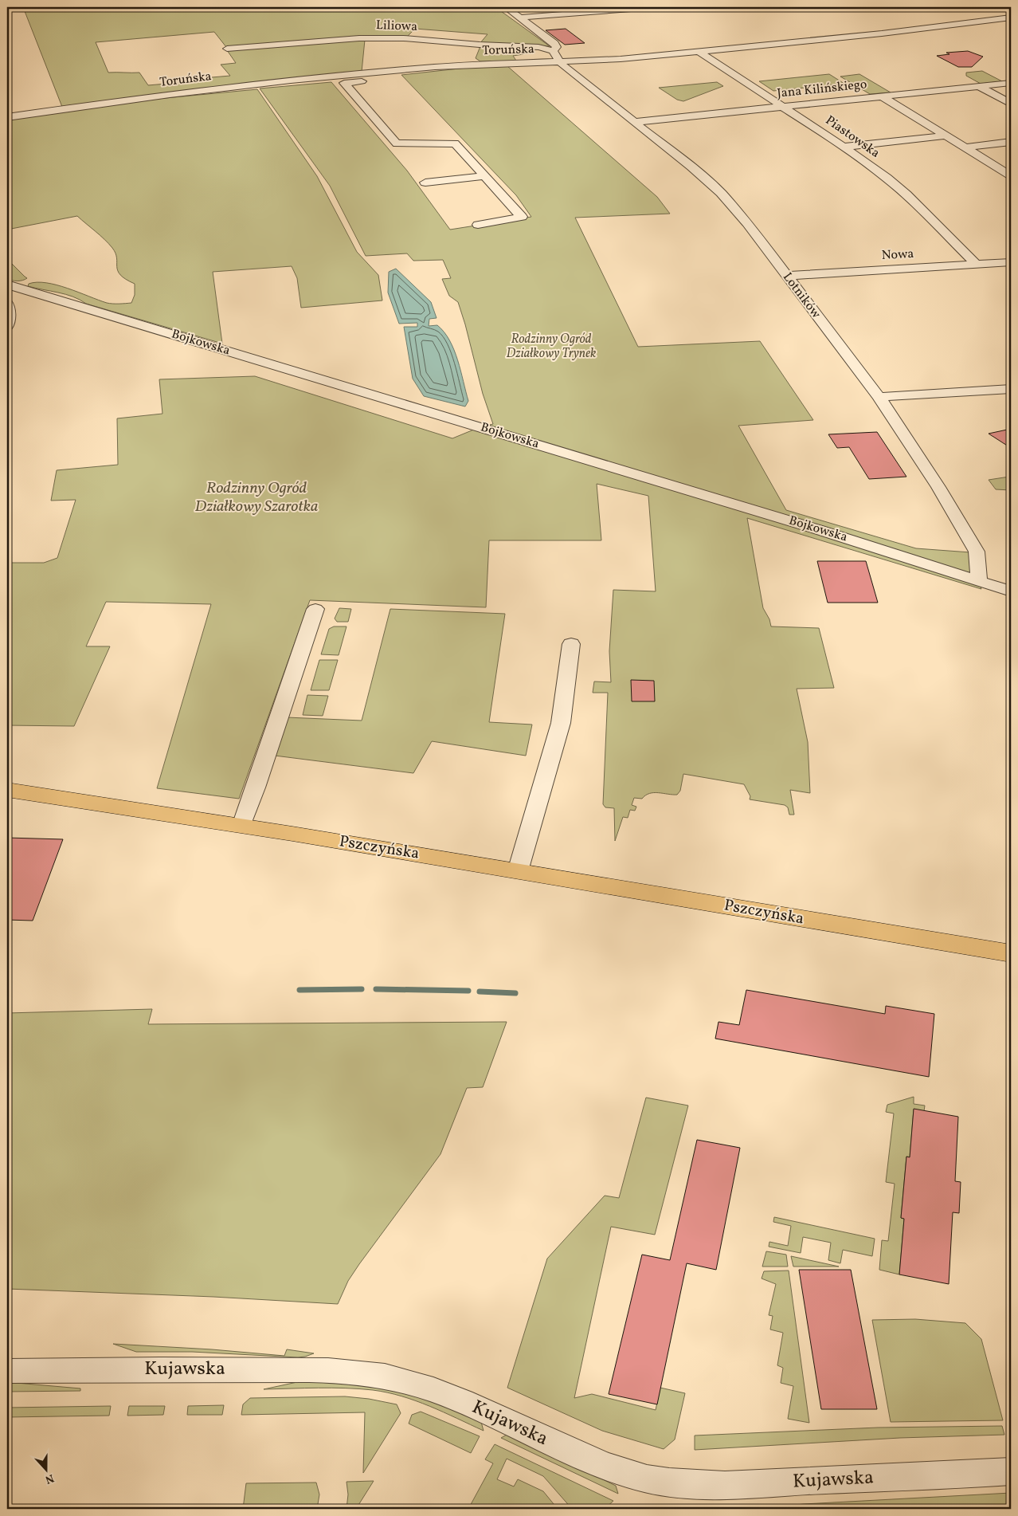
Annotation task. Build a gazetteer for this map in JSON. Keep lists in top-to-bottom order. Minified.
{"streets":{"main road":["Pszczyńska"],"street":["Liliowa","Toruńska","Jana Kilińskiego","Piastowska","Nowa","Lotników","Bojkowska","Kujawska"]},"crossings":[["Toruńska","Piastowska"],["Toruńska","Lotników"],["Jana Kilińskiego","Piastowska"],["Jana Kilińskiego","Lotników"],["Piastowska","Nowa"],["Nowa","Lotników"],["Lotników","Bojkowska"]],"parks":["Rodzinny Ogród Działkowy Trynek","Rodzinny Ogród Działkowy Szarotka"],"north":"bottom"}
